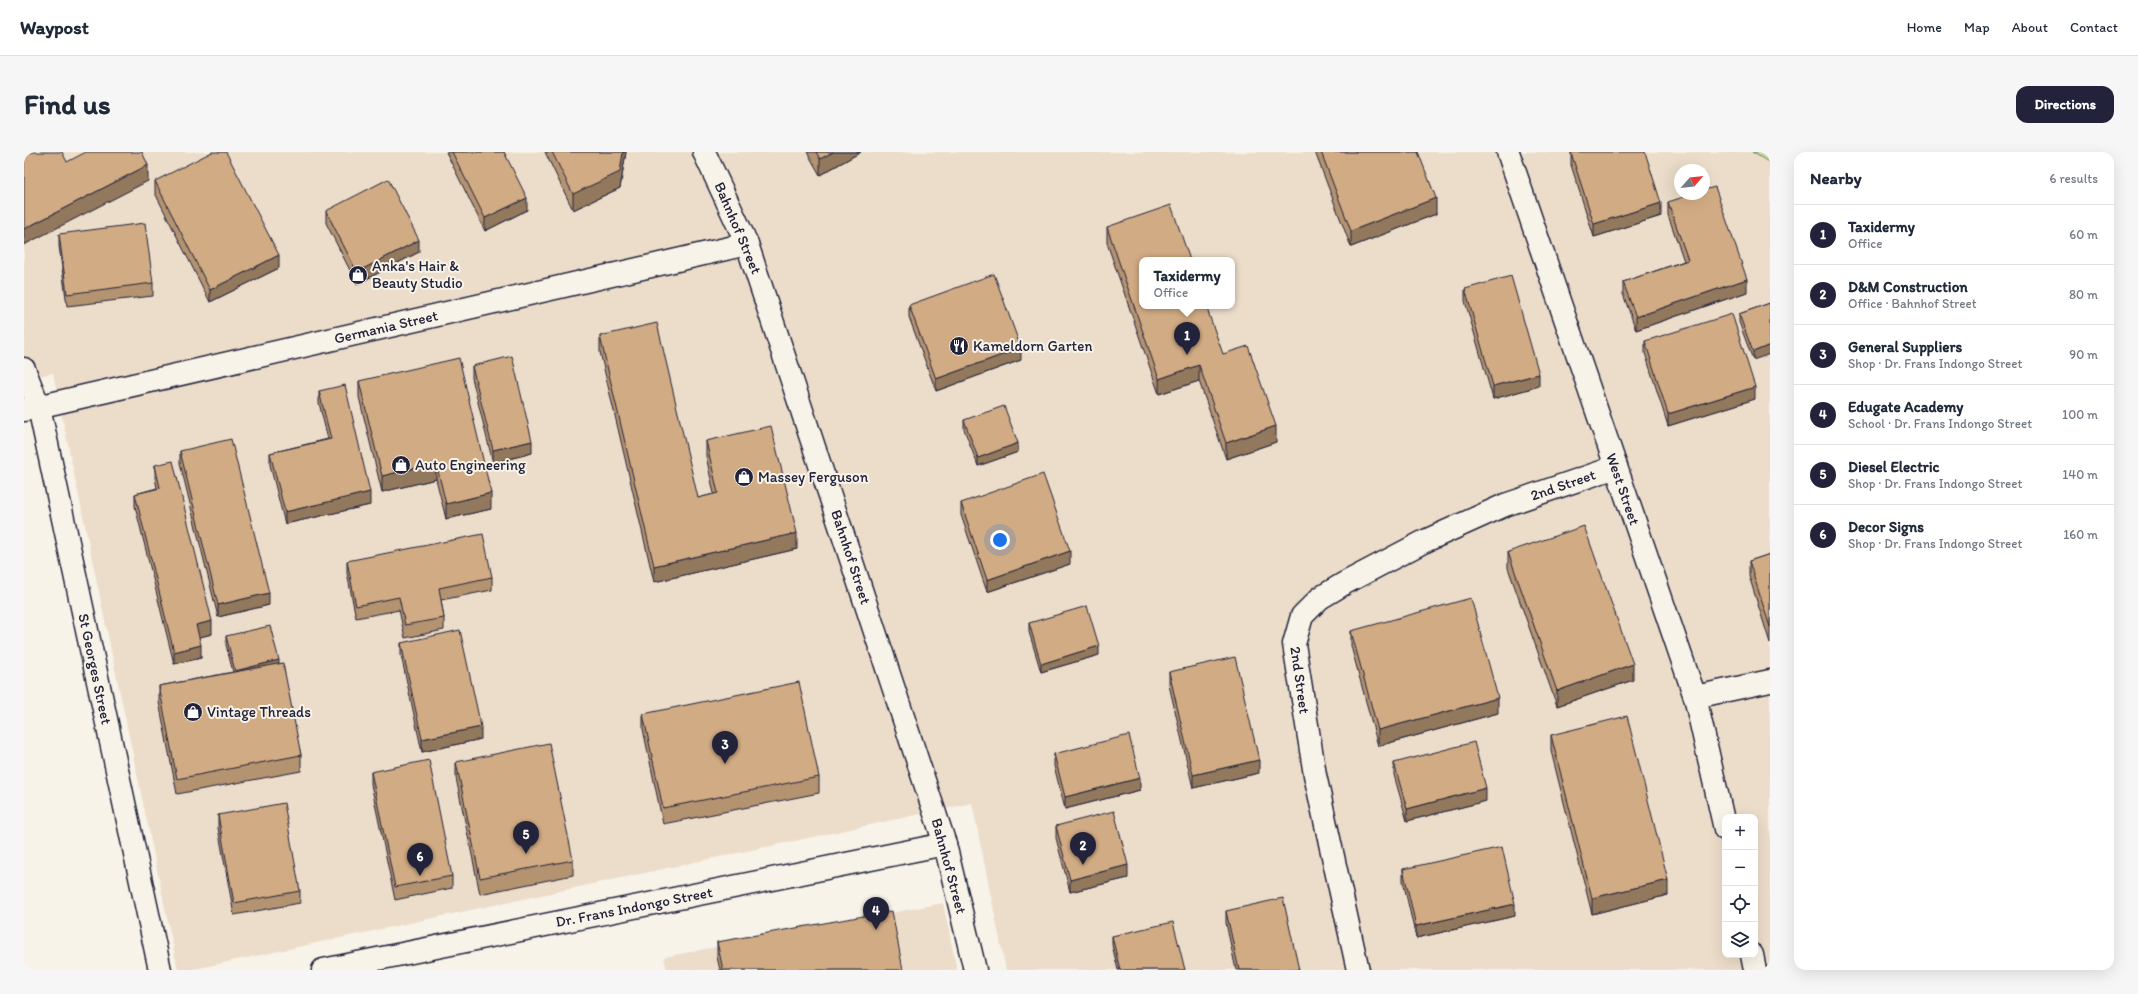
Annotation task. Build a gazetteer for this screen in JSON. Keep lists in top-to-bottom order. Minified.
{"streets":{"street":["Bahnhof Street","Germania Street","2nd Street","West Street","St Georges Street","Dr. Frans Indongo Street"]},"crossings":[["Bahnhof Street","Germania Street"],["Bahnhof Street","Dr. Frans Indongo Street"],["Germania Street","St Georges Street"],["2nd Street","West Street"]],"places":{"shop":["Anka's Hair & Beauty Studio","Auto Engineering","Massey Ferguson","Vintage Threads"],"restaurant":["Kameldorn Garten"]},"north":"top right","page":{"header":"Waypost","nav":["Home","Map","About","Contact"],"buttons":"Directions","title":"Find us","heading":["Nearby","6 results"],"list":[{"mark":"1","name":"Taxidermy","note":"Office","value":"60 m"},{"mark":"2","name":"D&M Construction","note":"Office · Bahnhof Street","value":"80 m"},{"mark":"3","name":"General Suppliers","note":"Shop · Dr. Frans Indongo Street","value":"90 m"},{"mark":"4","name":"Edugate Academy","note":"School · Dr. Frans Indongo Street","value":"100 m"},{"mark":"5","name":"Diesel Electric","note":"Shop · Dr. Frans Indongo Street","value":"140 m"},{"mark":"6","name":"Decor Signs","note":"Shop · Dr. Frans Indongo Street","value":"160 m"}],"popup":["Taxidermy","Office"],"pins":["1","3","5","2","6","4"],"map_buttons":["+","−"]}}
